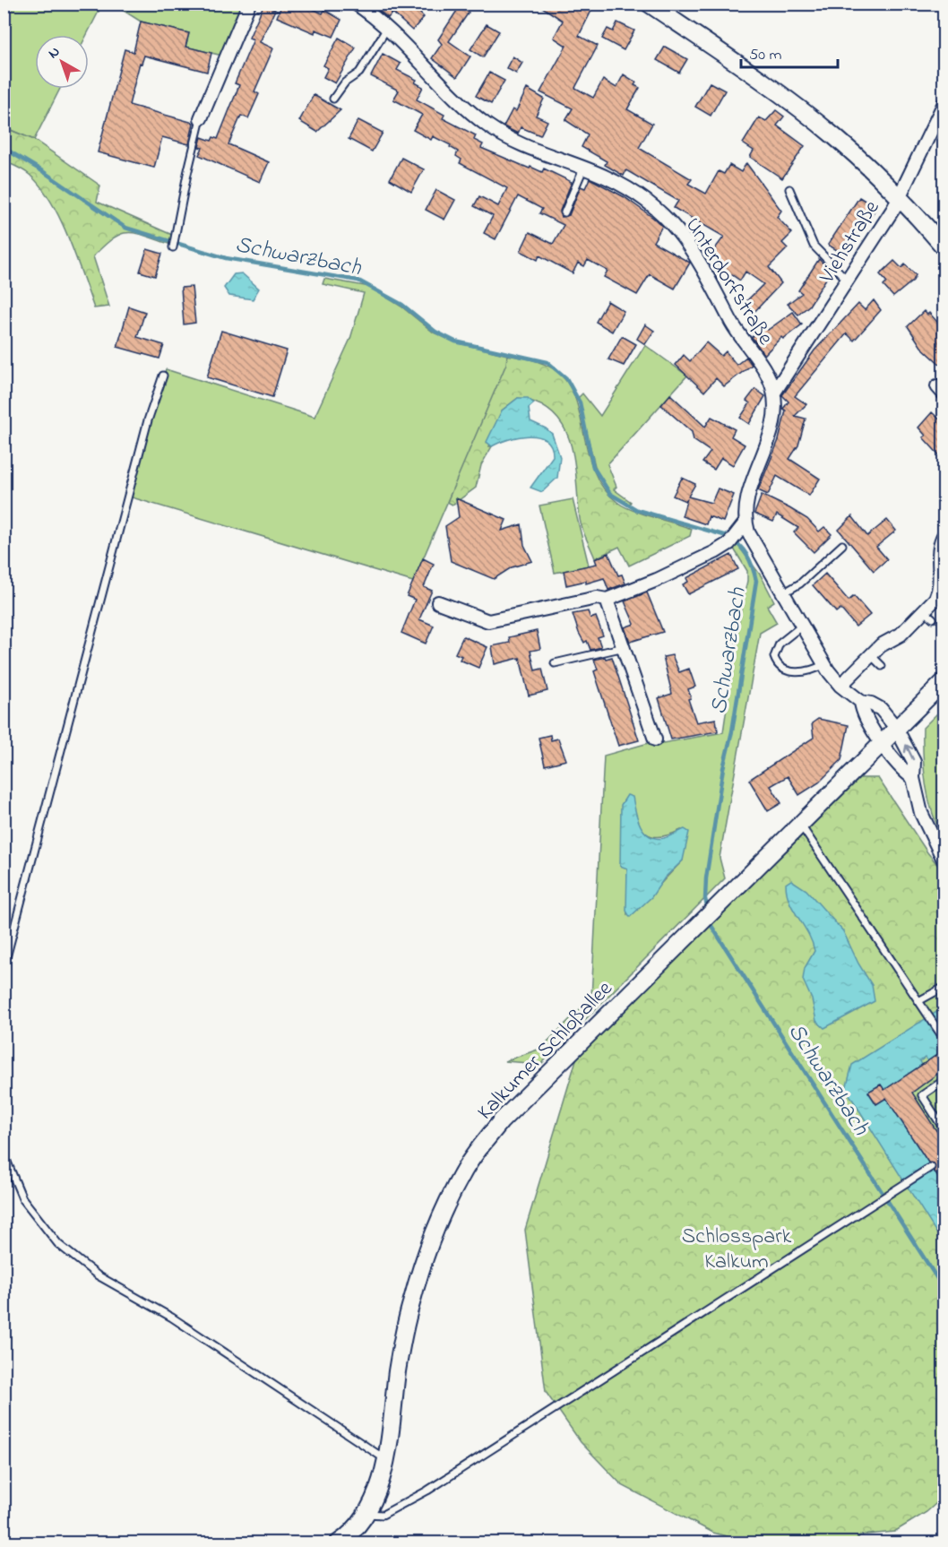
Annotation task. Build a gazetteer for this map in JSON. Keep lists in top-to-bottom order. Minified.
{"streets":{"main road":["Kalkumer Schloßallee"],"street":["Viehstraße","Unterdorfstraße"]},"crossings":[["Viehstraße","Unterdorfstraße"]],"water":["Schwarzbach"],"parks":["Schlosspark Kalkum"],"scale_bar":"50 m","north":"top left"}
